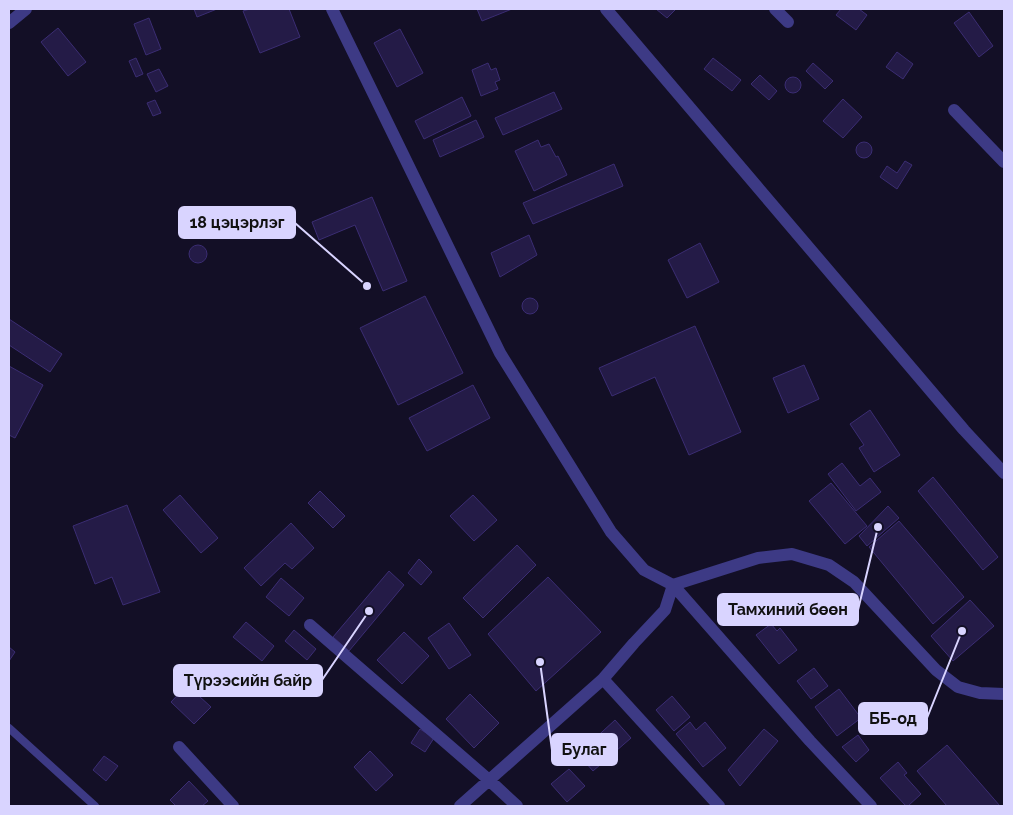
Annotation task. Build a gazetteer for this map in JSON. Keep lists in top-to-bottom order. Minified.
{"places":["18 цэцэрлэг","Тамхиний бөөн","Түрээсийн байр","ББ-од","Булаг"]}
